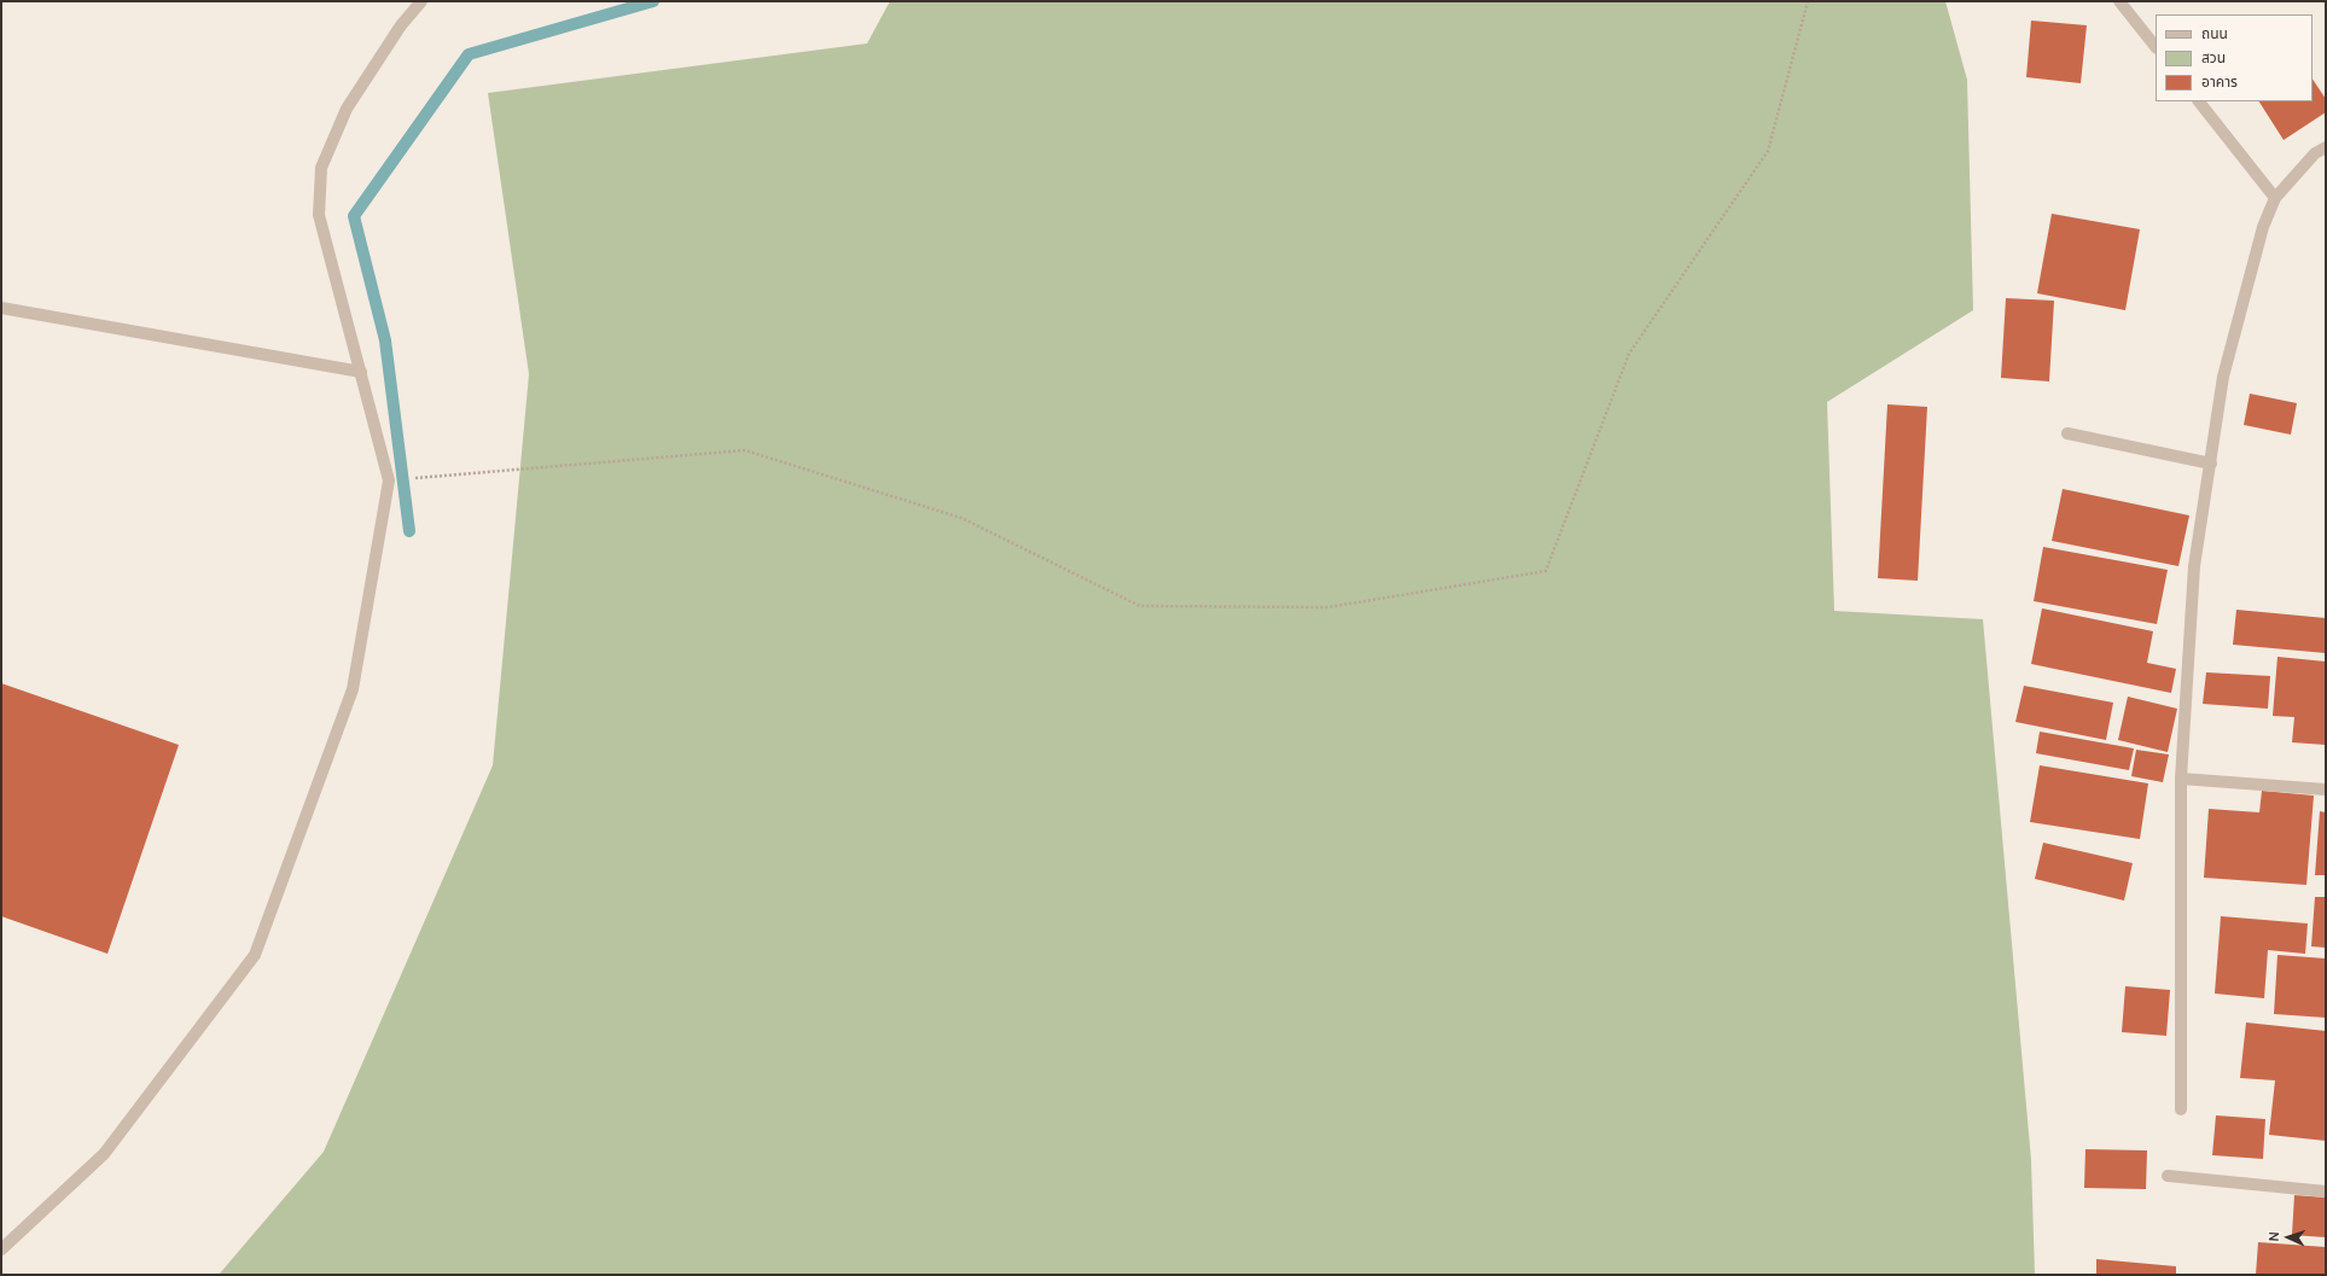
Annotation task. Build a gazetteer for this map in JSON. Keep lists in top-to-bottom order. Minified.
{"legend":["ถนน","สวน","อาคาร"],"north":"left"}
